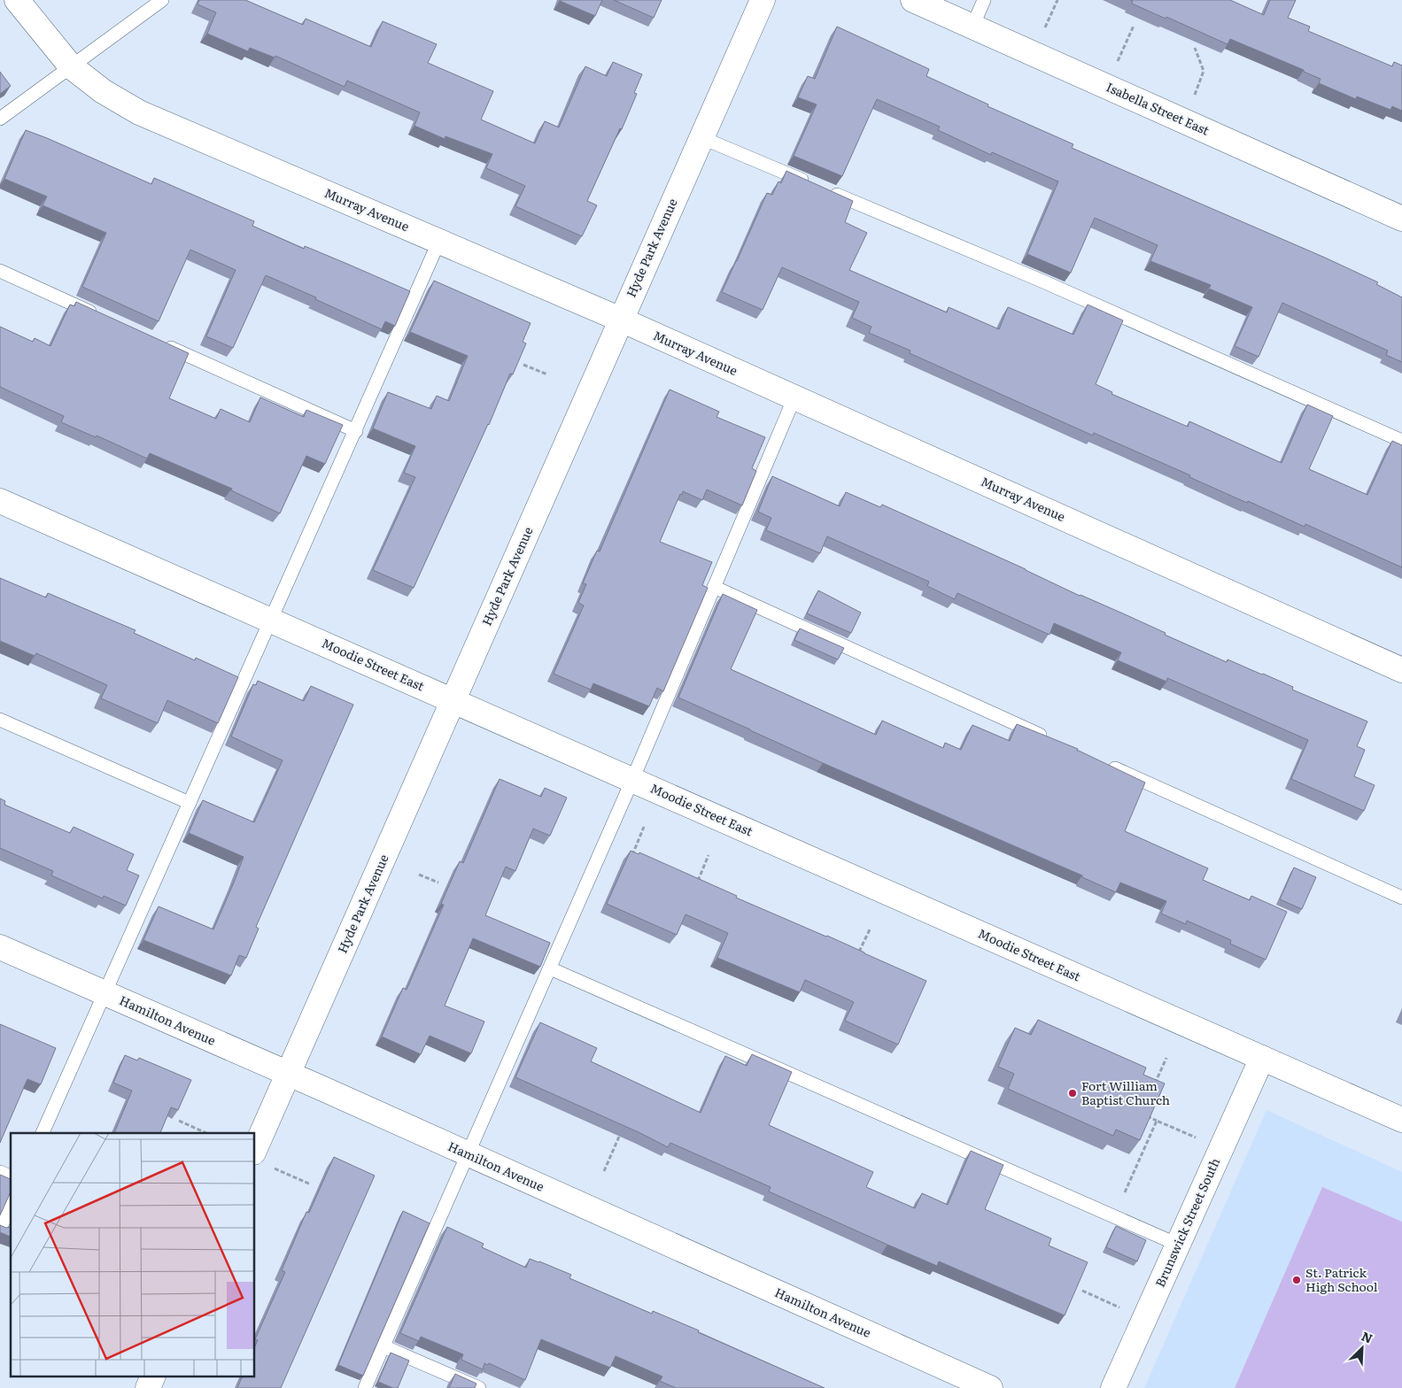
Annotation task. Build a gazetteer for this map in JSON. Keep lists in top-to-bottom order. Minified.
{"streets":{"street":["Isabella Street East","Murray Avenue","Hyde Park Avenue","Moodie Street East","Hamilton Avenue","Brunswick Street South"]},"crossings":[["Murray Avenue","Hyde Park Avenue"],["Hyde Park Avenue","Moodie Street East"],["Hyde Park Avenue","Hamilton Avenue"],["Moodie Street East","Brunswick Street South"]],"places":["Fort William Baptist Church","St. Patrick High School"],"north":"top right"}
